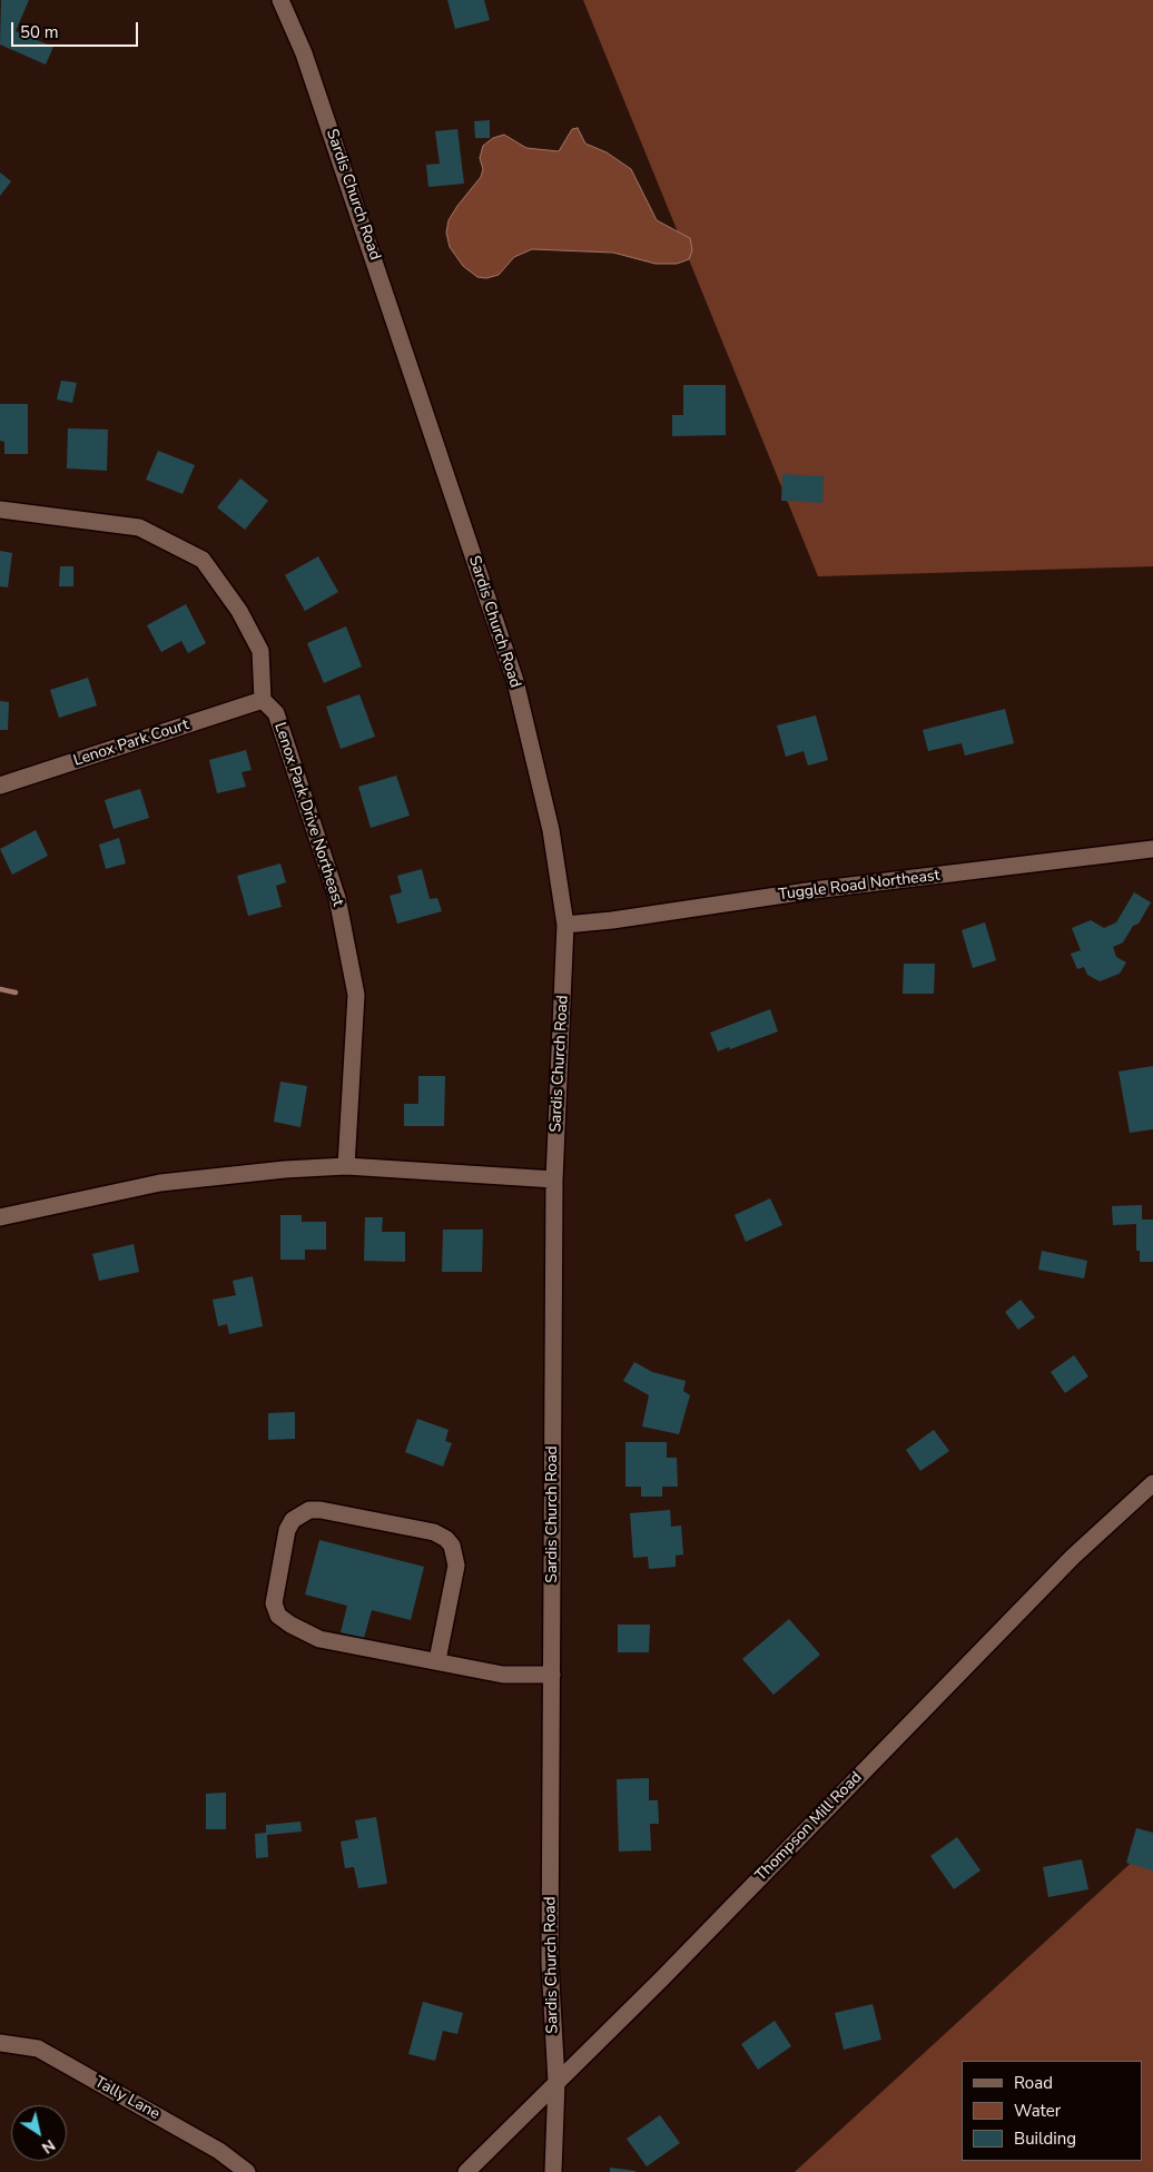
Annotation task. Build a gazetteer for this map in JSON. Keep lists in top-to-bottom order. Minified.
{"streets":{"street":["Sardis Church Road","Lenox Park Court","Lenox Park Drive Northeast","Tuggle Road Northeast","Thompson Mill Road","Tally Lane"]},"crossings":[["Sardis Church Road","Tuggle Road Northeast"],["Sardis Church Road","Thompson Mill Road"],["Lenox Park Court","Lenox Park Drive Northeast"]],"legend":["Road","Water","Building"],"scale_bar":"50 m","north":"bottom right"}
